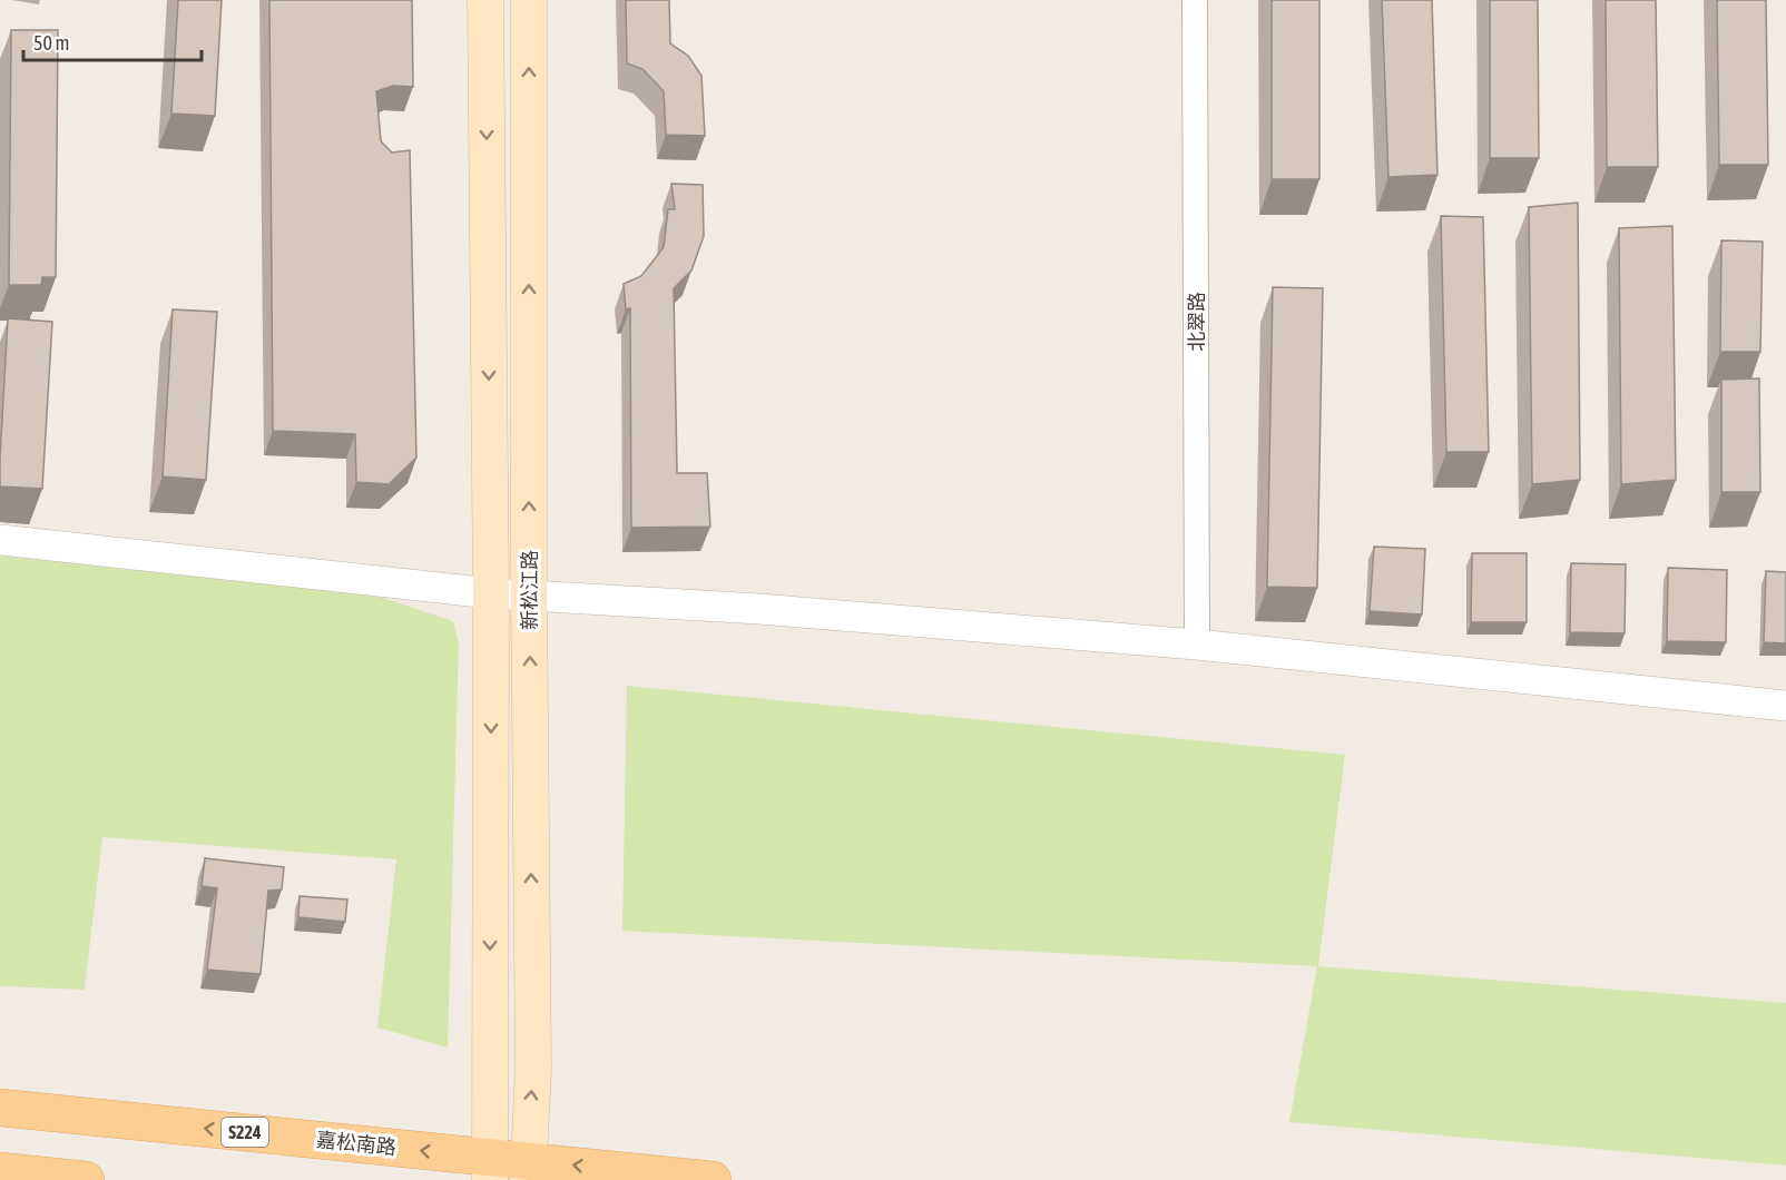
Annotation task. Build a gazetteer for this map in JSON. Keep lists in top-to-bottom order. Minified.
{"streets":{"main road":["新松江路","S224","嘉松南路"],"street":["北翠路"]},"crossings":[["新松江路","嘉松南路"]],"one_way":["嘉松南路"],"scale_bar":"50 m"}
